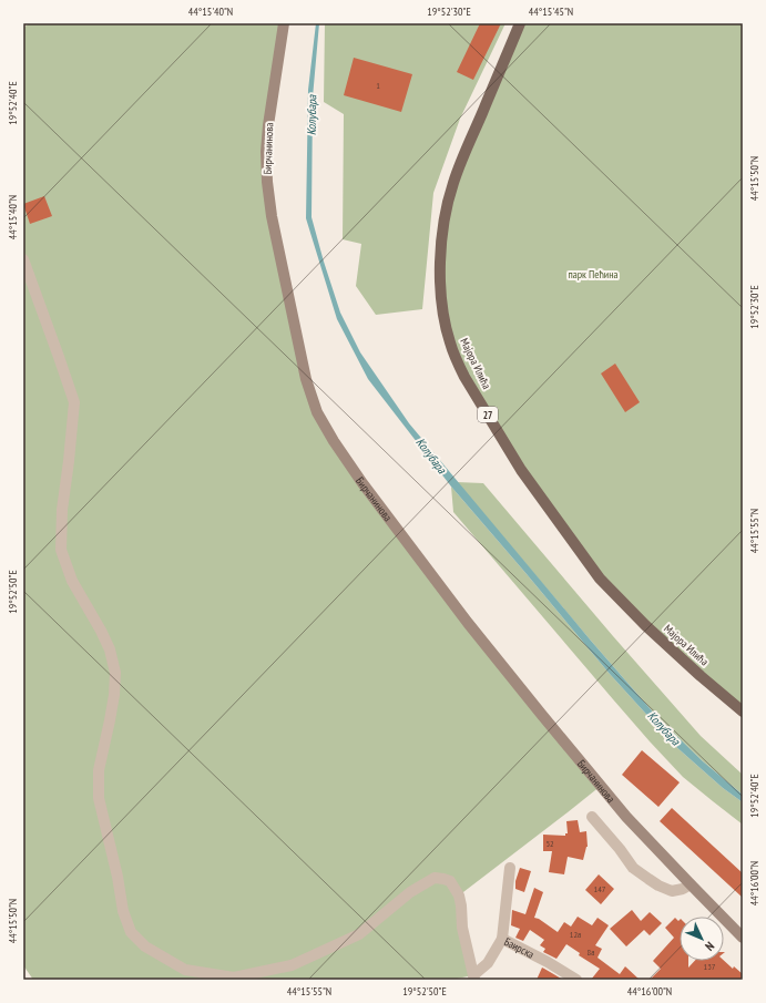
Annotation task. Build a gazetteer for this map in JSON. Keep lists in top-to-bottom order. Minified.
{"streets":{"main road":["Бирчанинова","Мајора Илића","27"],"street":["Баирска"]},"water":["Колубара"],"parks":["парк Пећина"],"house_numbers":["1","52","147","12a","8a","137"],"north":"bottom right","coordinates":["44°15'40\"N","19°52'30\"E","44°15'45\"N","19°52'40\"E","44°15'50\"N","44°15'55\"N","19°52'50\"E","44°16'00\"N"]}
